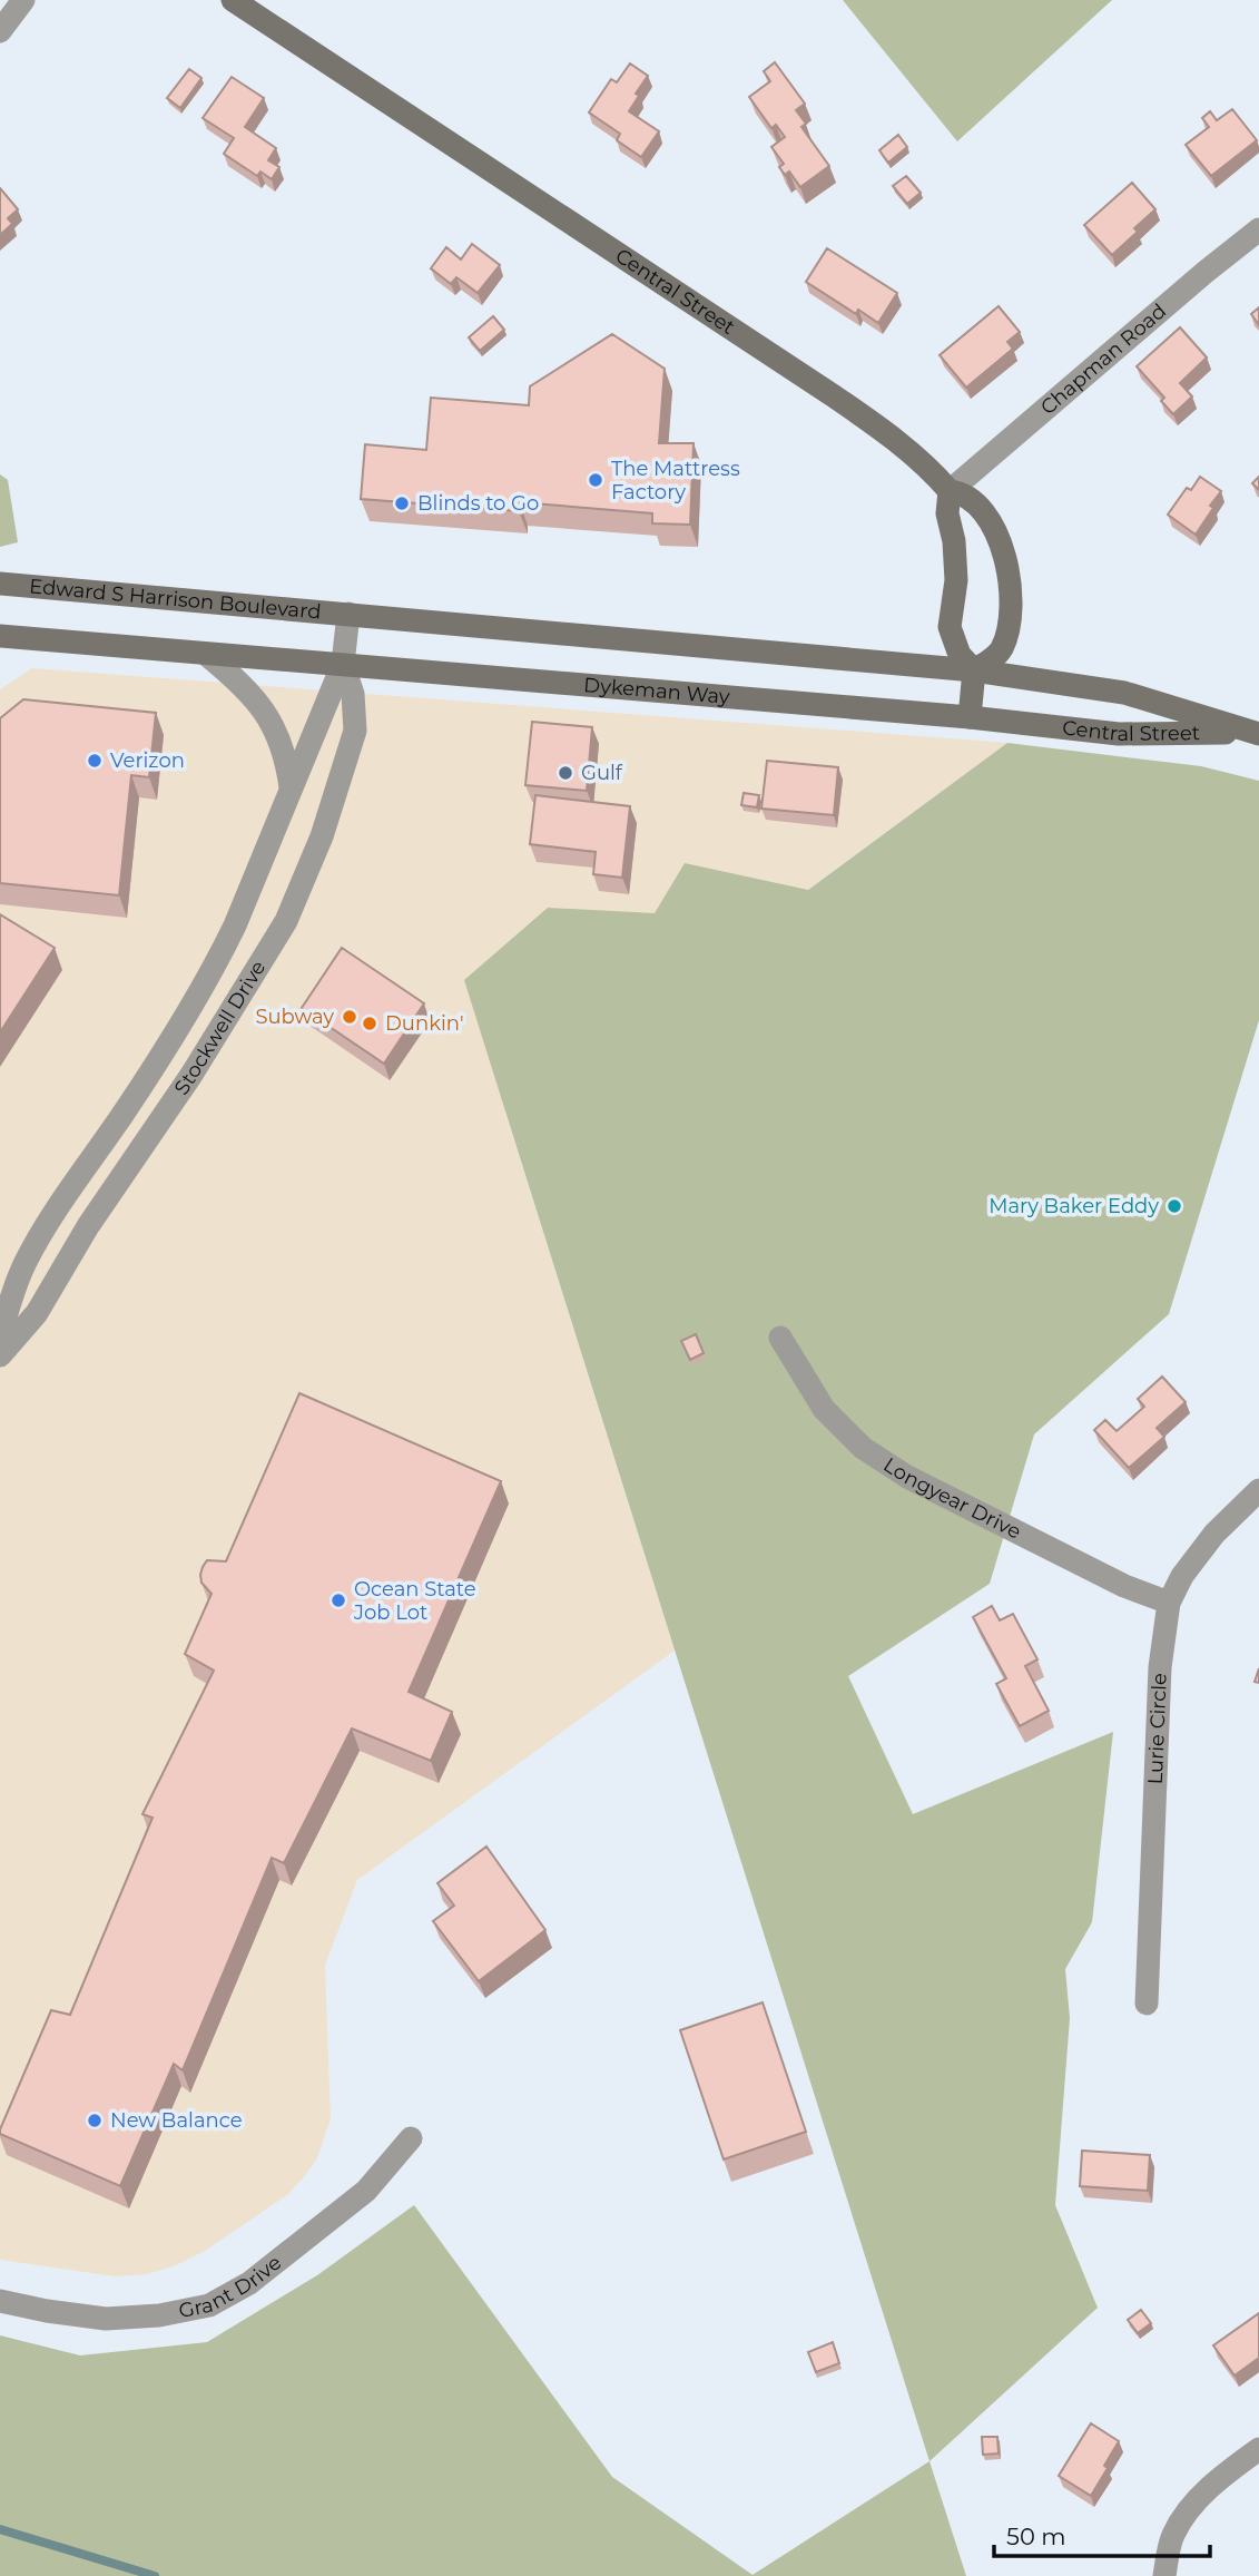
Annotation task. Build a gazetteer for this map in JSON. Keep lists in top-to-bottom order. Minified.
{"streets":{"main road":["Central Street","Edward S Harrison Boulevard","Dykeman Way"],"street":["Chapman Road","Stockwell Drive","Longyear Drive","Lurie Circle","Grant Drive"]},"crossings":[["Central Street","Chapman Road"],["Central Street","Dykeman Way"],["Edward S Harrison Boulevard","Stockwell Drive"],["Dykeman Way","Stockwell Drive"],["Longyear Drive","Lurie Circle"]],"places":["The Mattress Factory","Blinds to Go","Verizon","Gulf","Subway","Dunkin'","Mary Baker Eddy","Ocean State Job Lot","New Balance"],"scale_bar":"50 m"}
